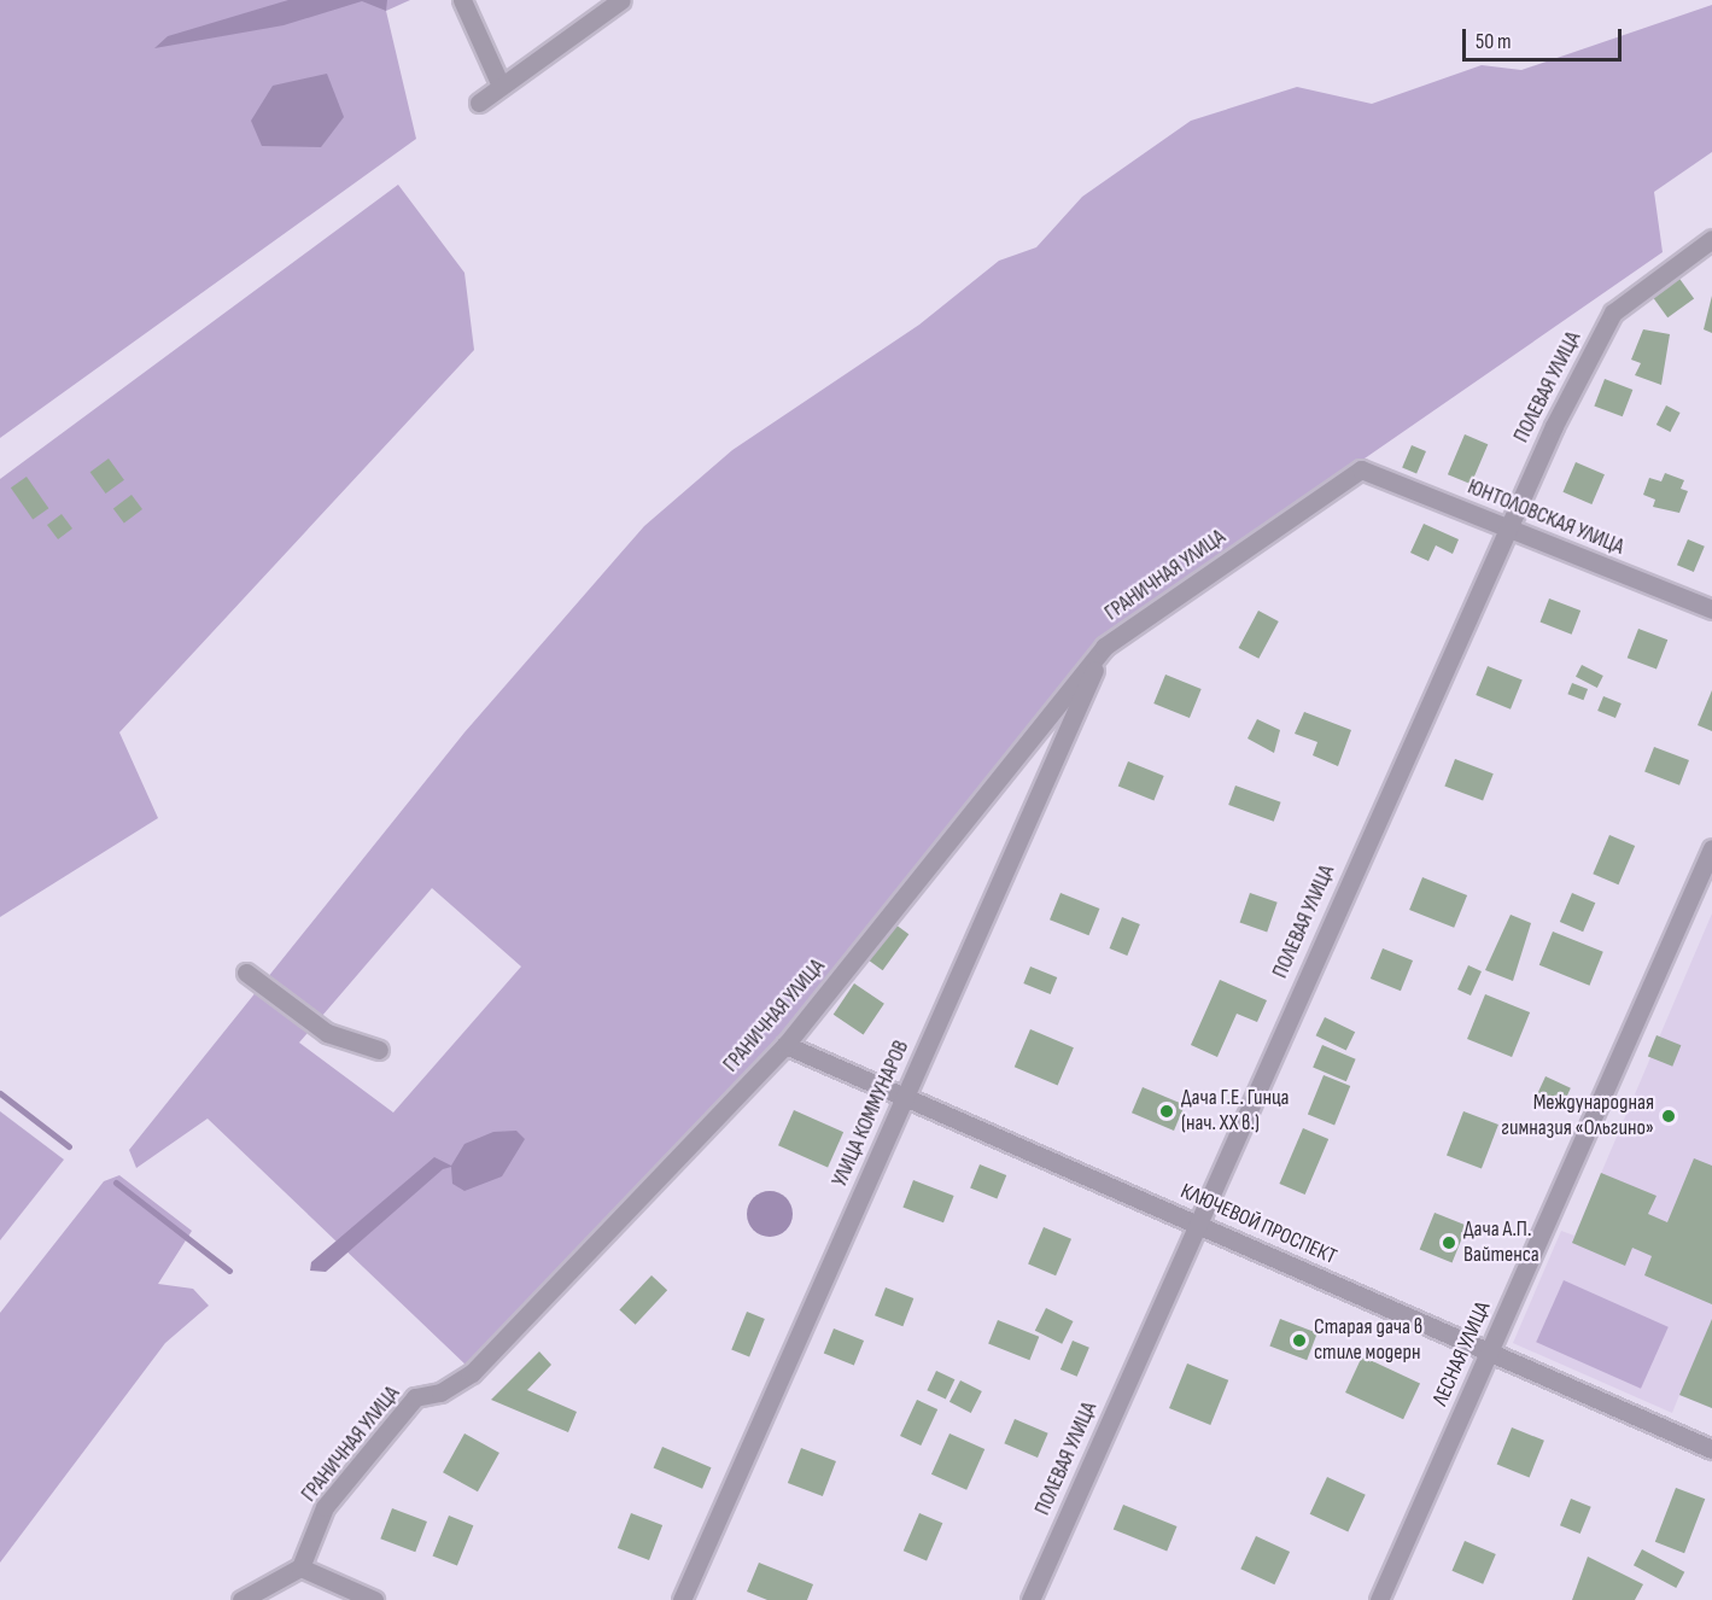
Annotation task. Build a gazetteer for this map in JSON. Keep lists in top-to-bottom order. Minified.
{"streets":{"street":["ПОЛЕВАЯ УЛИЦА","ЮНТОЛОВСКАЯ УЛИЦА","ГРАНИЧНАЯ УЛИЦА","УЛИЦА КОММУНАРОВ","КЛЮЧЕВОЙ ПРОСПЕКТ","ЛЕСНАЯ УЛИЦА"]},"crossings":[["ПОЛЕВАЯ УЛИЦА","ЮНТОЛОВСКАЯ УЛИЦА"],["ПОЛЕВАЯ УЛИЦА","КЛЮЧЕВОЙ ПРОСПЕКТ"],["ЮНТОЛОВСКАЯ УЛИЦА","ГРАНИЧНАЯ УЛИЦА"],["ГРАНИЧНАЯ УЛИЦА","УЛИЦА КОММУНАРОВ"],["ГРАНИЧНАЯ УЛИЦА","КЛЮЧЕВОЙ ПРОСПЕКТ"],["УЛИЦА КОММУНАРОВ","КЛЮЧЕВОЙ ПРОСПЕКТ"],["КЛЮЧЕВОЙ ПРОСПЕКТ","ЛЕСНАЯ УЛИЦА"]],"places":["Дача Г.Е. Гинца (нач. XX в.)","Международная гимназия «Ольгино»","Дача А.П. Вайтенса","Старая дача в стиле модерн"],"scale_bar":"50 m"}
